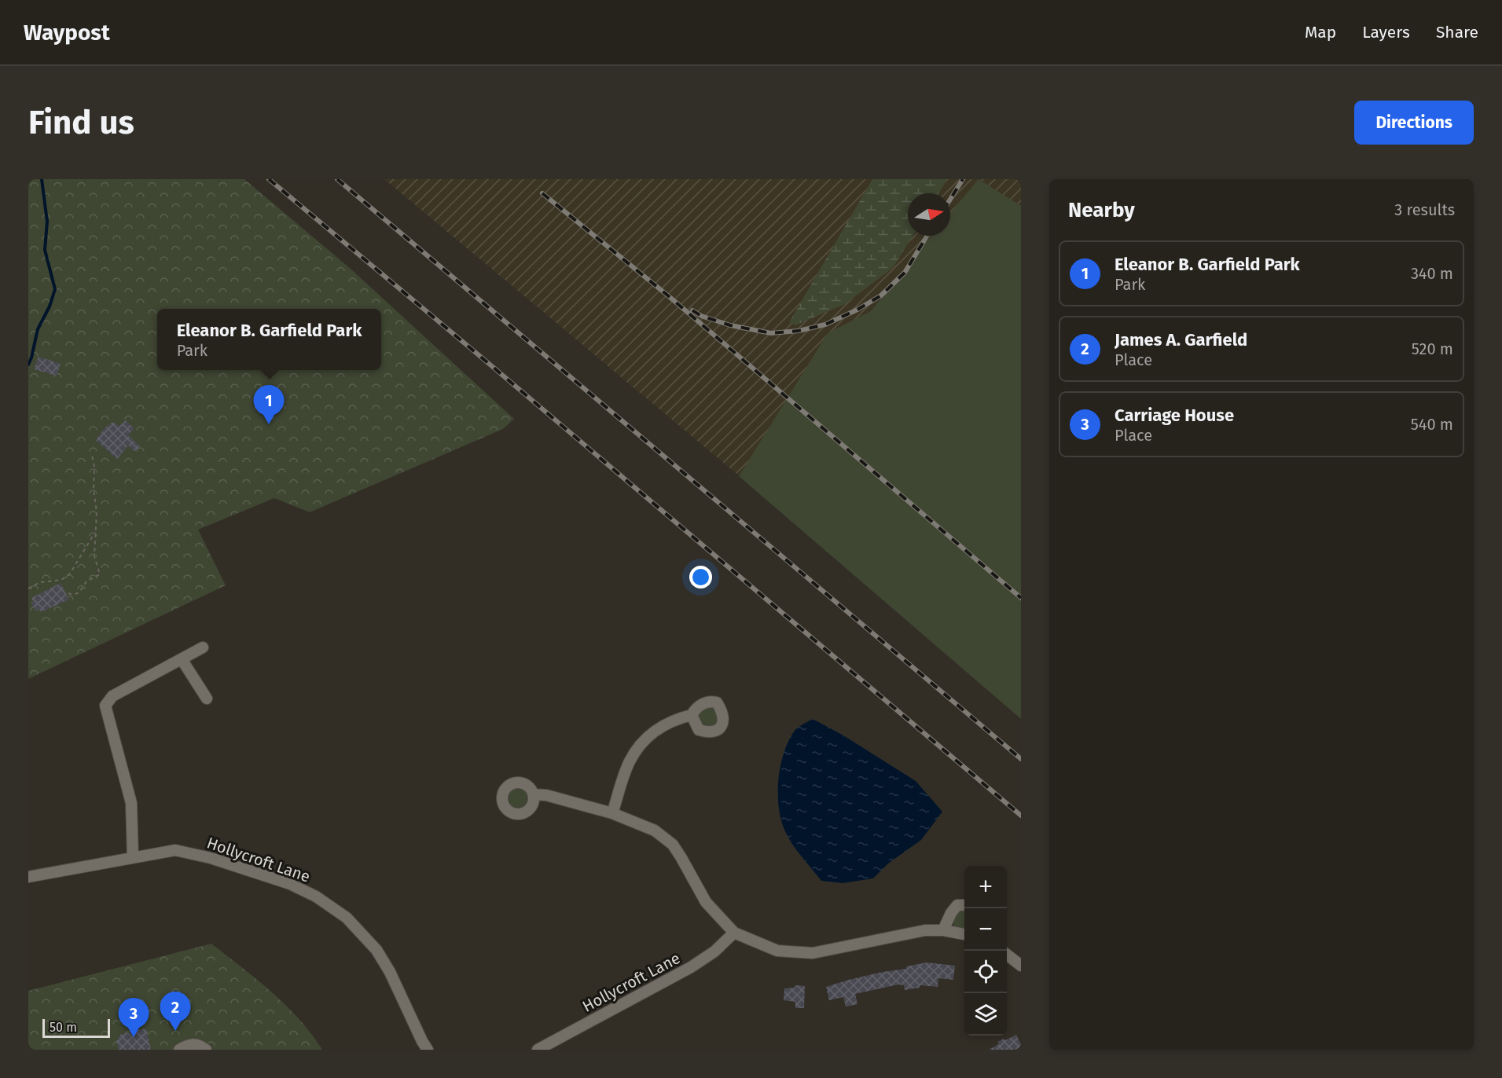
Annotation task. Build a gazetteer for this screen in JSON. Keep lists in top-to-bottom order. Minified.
{"streets":{"street":["Hollycroft Lane"]},"scale_bar":"50 m","north":"right","page":{"header":"Waypost","nav":["Map","Layers","Share"],"buttons":"Directions","title":"Find us","heading":["Nearby","3 results"],"list":[{"mark":"1","name":"Eleanor B. Garfield Park","note":"Park","value":"340 m"},{"mark":"2","name":"James A. Garfield","note":"Place","value":"520 m"},{"mark":"3","name":"Carriage House","note":"Place","value":"540 m"}],"popup":["Eleanor B. Garfield Park","Park"],"pins":["1","2","3"],"map_buttons":["+","−"],"scale":"50 m"}}
